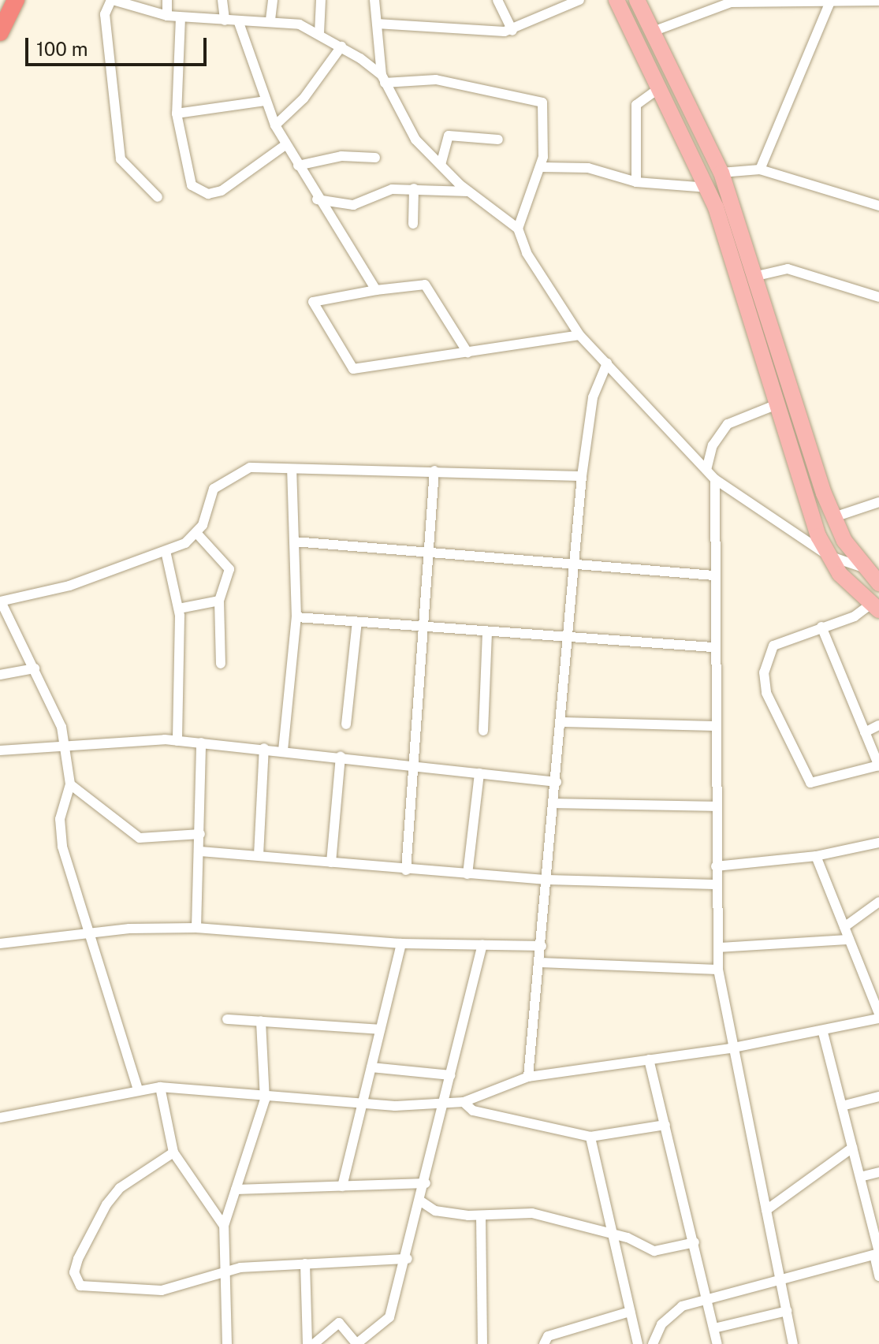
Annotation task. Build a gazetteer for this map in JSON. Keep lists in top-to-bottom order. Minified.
{"scale_bar":"100 m"}
